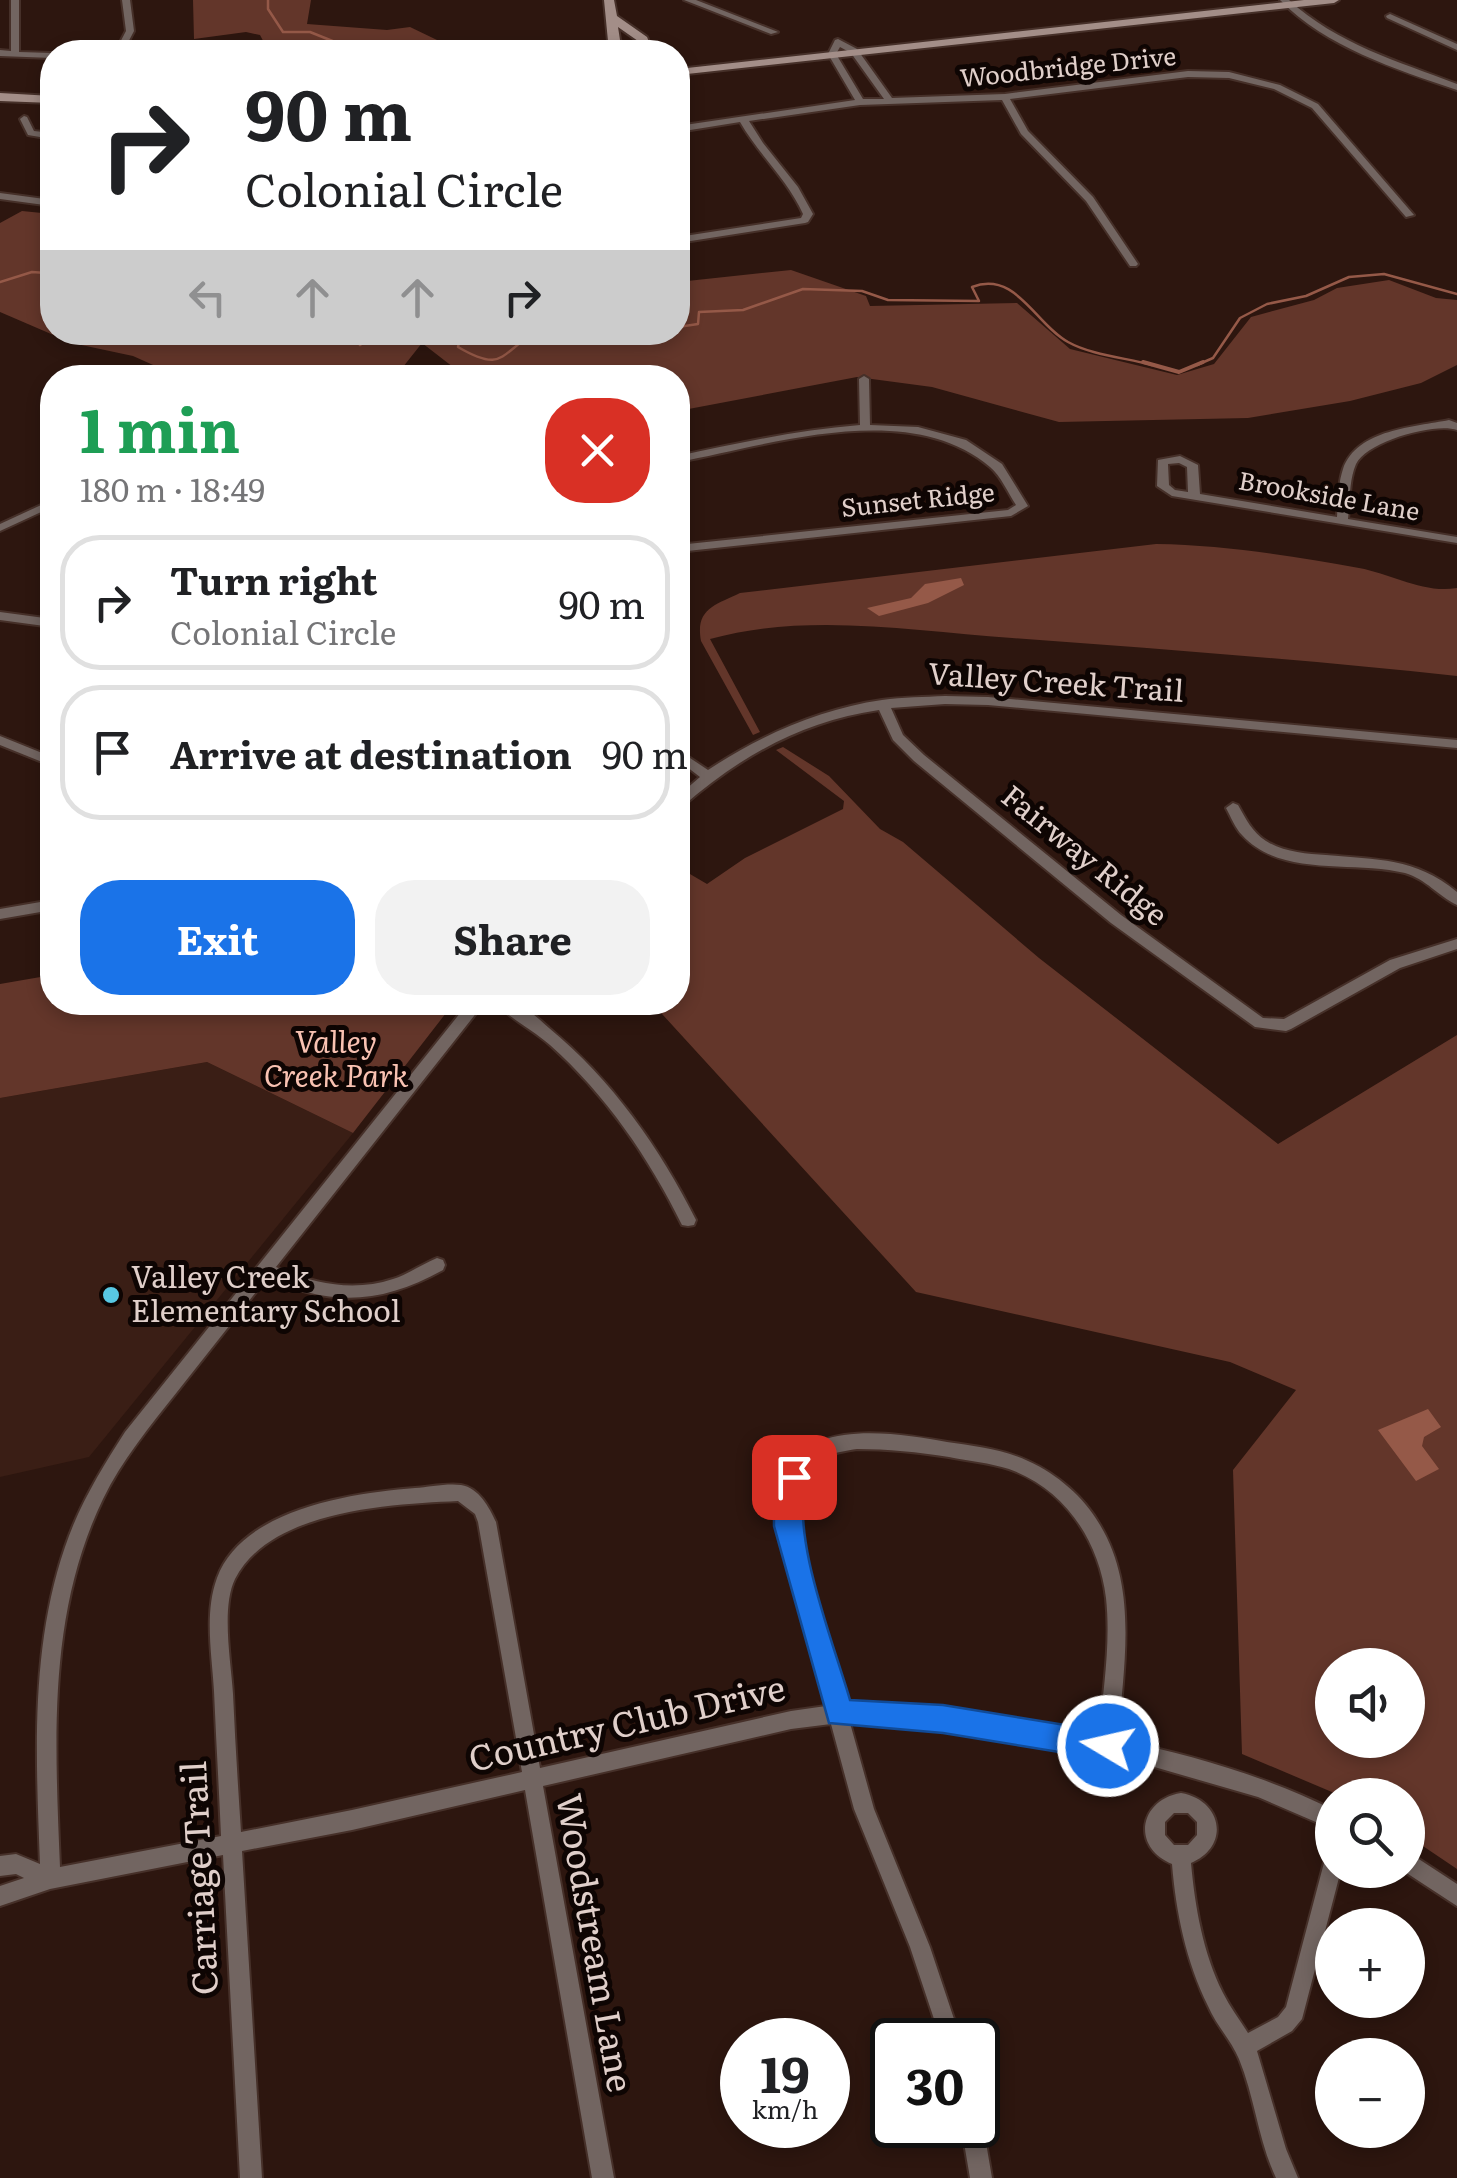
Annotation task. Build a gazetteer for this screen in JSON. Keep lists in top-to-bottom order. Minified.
{"streets":{"street":["Woodbridge Drive","Brookside Lane","Sunset Ridge","Valley Creek Trail","Fairway Ridge","Country Club Drive","Carriage Trail","Woodstream Lane"]},"crossings":[["Valley Creek Trail","Fairway Ridge"],["Country Club Drive","Carriage Trail"],["Country Club Drive","Woodstream Lane"],["Carriage Trail","Woodstream Lane"]],"parks":["Valley Creek Park"],"places":["Valley Creek Elementary School"],"page":{"turn":["90 m","Colonial Circle"],"heading":["1 min","180 m · 18:49"],"list":[{"name":"Turn right","note":"Colonial Circle","value":"90 m"},{"name":"Arrive at destination","value":"90 m"}],"buttons":["Exit","Share"],"map_buttons":["+","−"],"speed":"19 km/h","limit":"30"}}
